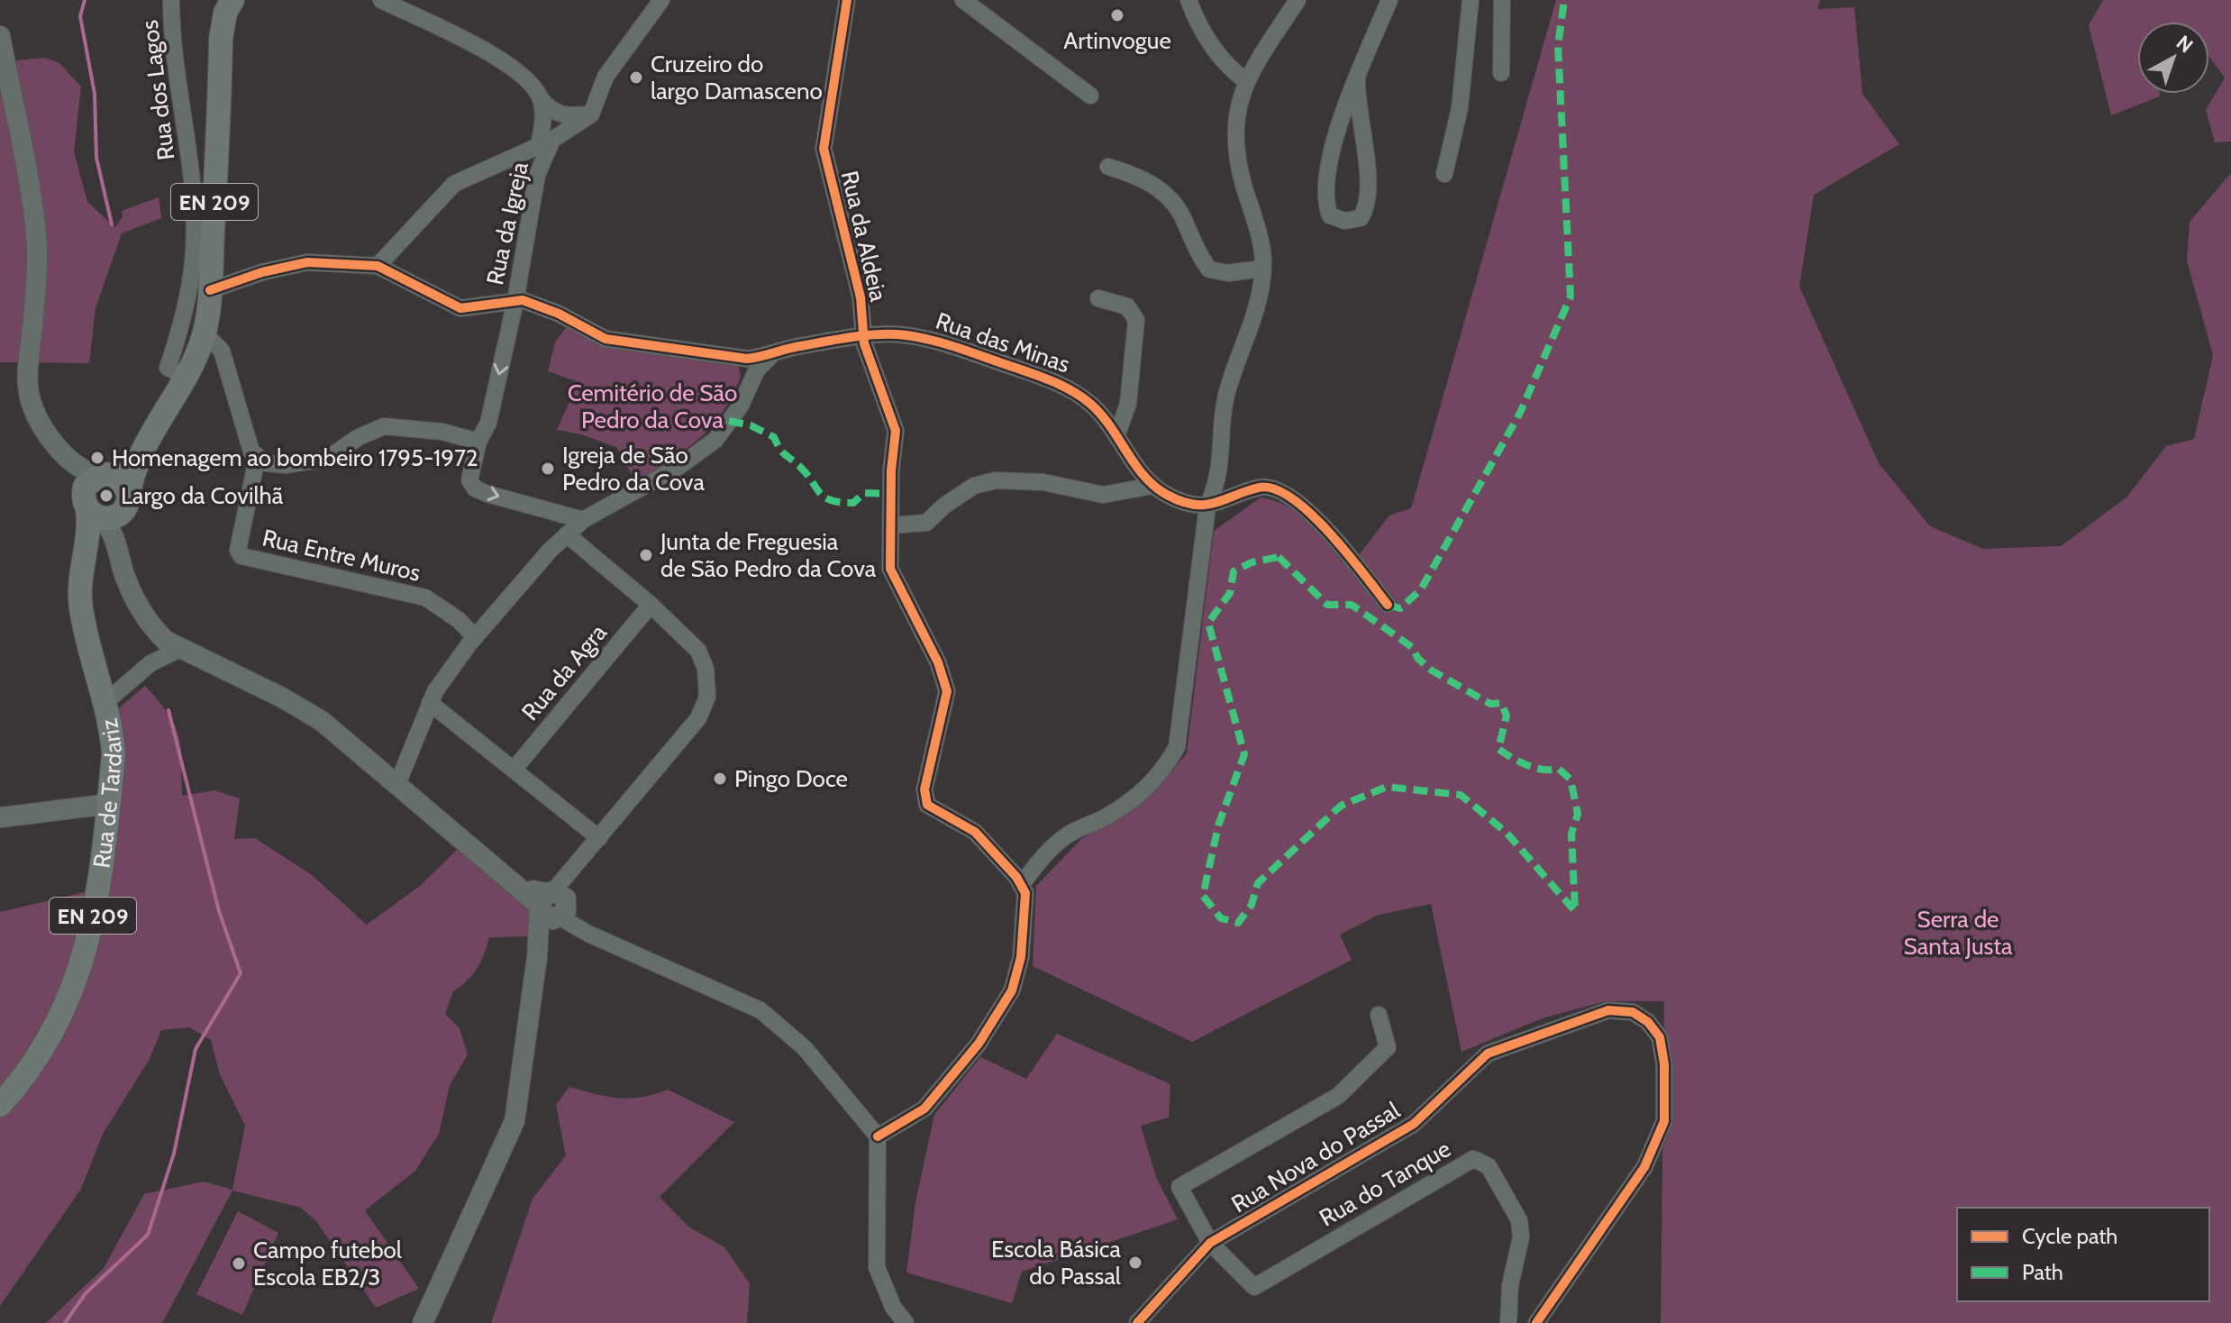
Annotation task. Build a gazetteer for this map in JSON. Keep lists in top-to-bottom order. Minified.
{"streets":{"main road":["EN 209","Rua de Tardariz"],"street":["Rua dos Lagos","Rua da Igreja","Rua da Aldeia","Rua das Minas","Rua Entre Muros","Rua da Agra","Rua Nova do Passal","Rua do Tanque"]},"crossings":[["Rua dos Lagos","EN 209"],["EN 209","Rua de Tardariz"],["Rua da Igreja","Rua das Minas"],["Rua da Aldeia","Rua das Minas"],["Rua Nova do Passal","Rua do Tanque"]],"parks":["Cemitério de São Pedro da Cova","Serra de Santa Justa"],"places":["Artinvogue","Cruzeiro do largo Damasceno","Homenagem ao bombeiro 1795-1972","Igreja de São Pedro da Cova","Largo da Covilhã","Junta de Freguesia de São Pedro da Cova","Pingo Doce","Escola Básica do Passal","Campo futebol Escola EB2/3"],"legend":["Cycle path","Path"],"north":"top right"}
